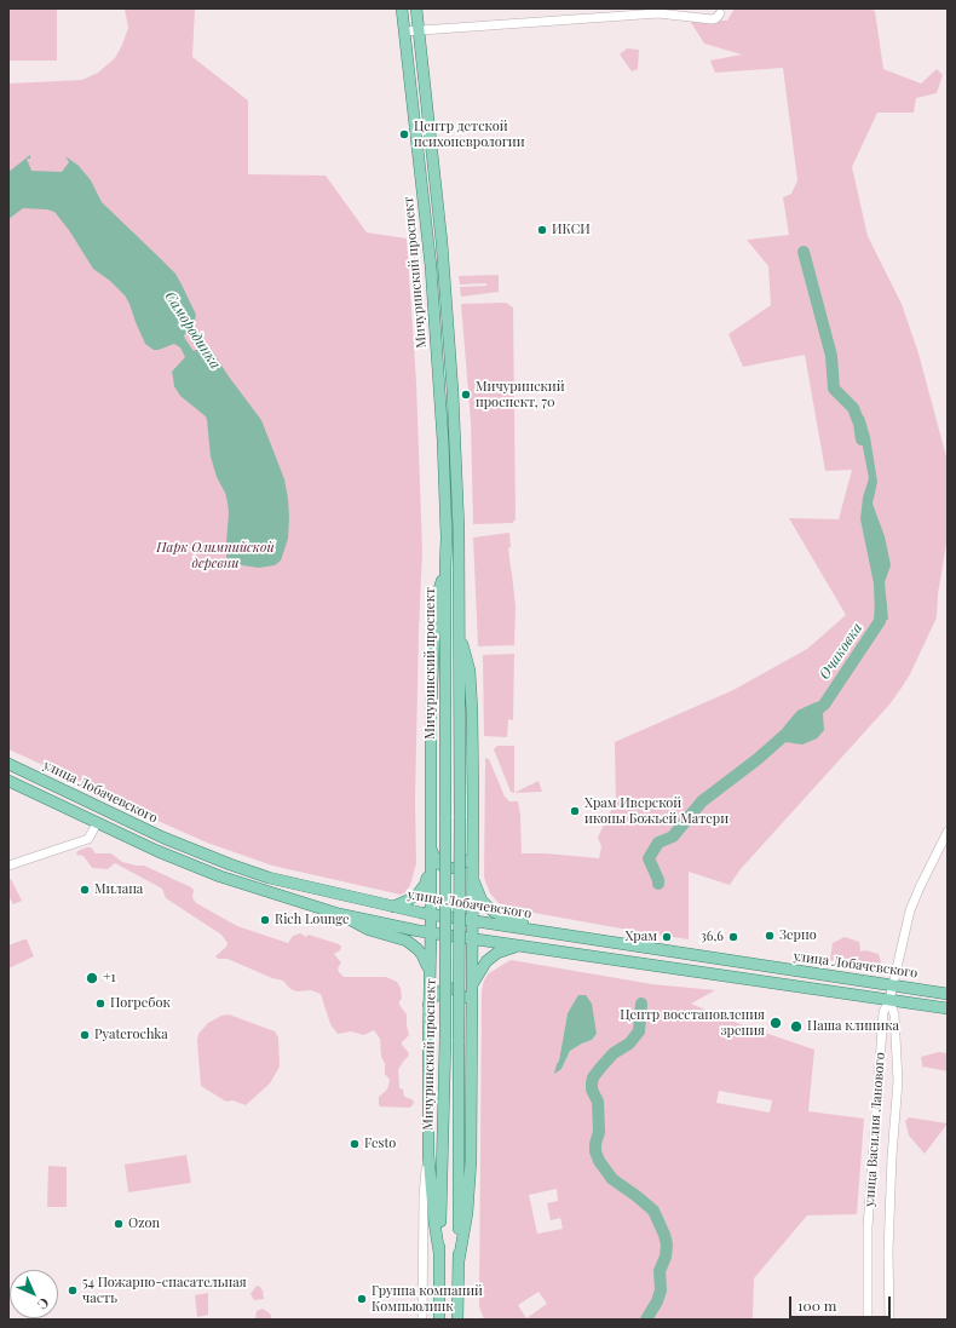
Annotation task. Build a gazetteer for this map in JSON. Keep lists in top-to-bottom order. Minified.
{"streets":{"main road":["Мичуринский проспект","улица Лобачевского"],"street":["улица Василия Ланового"]},"water":["Самородинка","Очаковка"],"parks":["Парк Олимпийской деревни"],"places":["Центр детской психоневрологии","ИКСИ","Мичуринский проспект, 70","Храм Иверской иконы Божьей Матери","Милана","Rich Lounge","Зерно","Храм","36,6","+1","Погребок","Центр восстановления зрения","Наша клиника","Pyaterochka","Festo","Ozon","54 Пожарно-спасательная часть","Группа компаний Компьюлинк"],"scale_bar":"100 m","north":"bottom right"}
